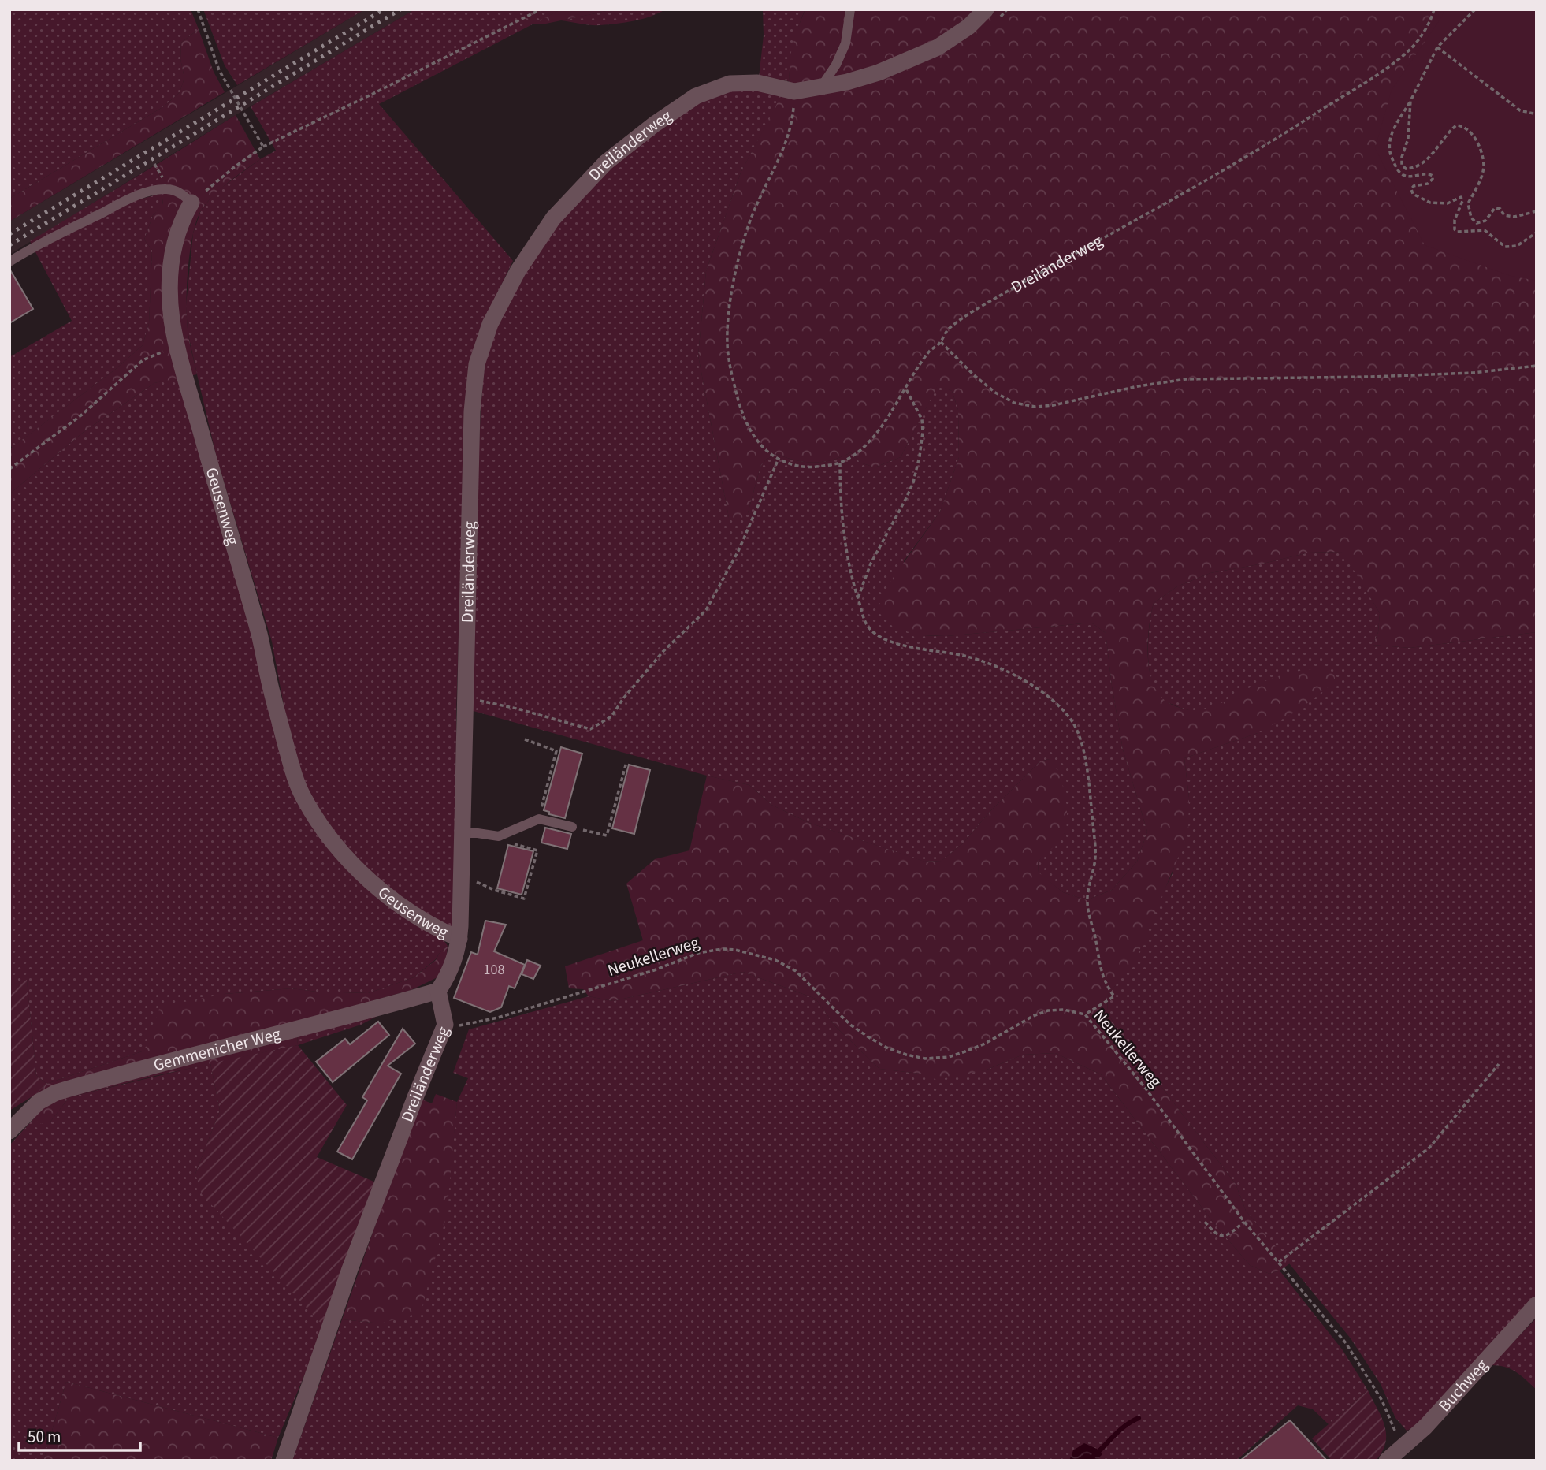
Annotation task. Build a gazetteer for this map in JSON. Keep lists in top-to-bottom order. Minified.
{"streets":{"street":["Dreiländerweg","Geusenweg","Gemmenicher Weg","Buchweg"],"path":["Neukellerweg"]},"crossings":[["Dreiländerweg","Geusenweg"],["Dreiländerweg","Neukellerweg"],["Dreiländerweg","Gemmenicher Weg"],["Neukellerweg","Buchweg"]],"house_numbers":["108"],"scale_bar":"50 m"}
